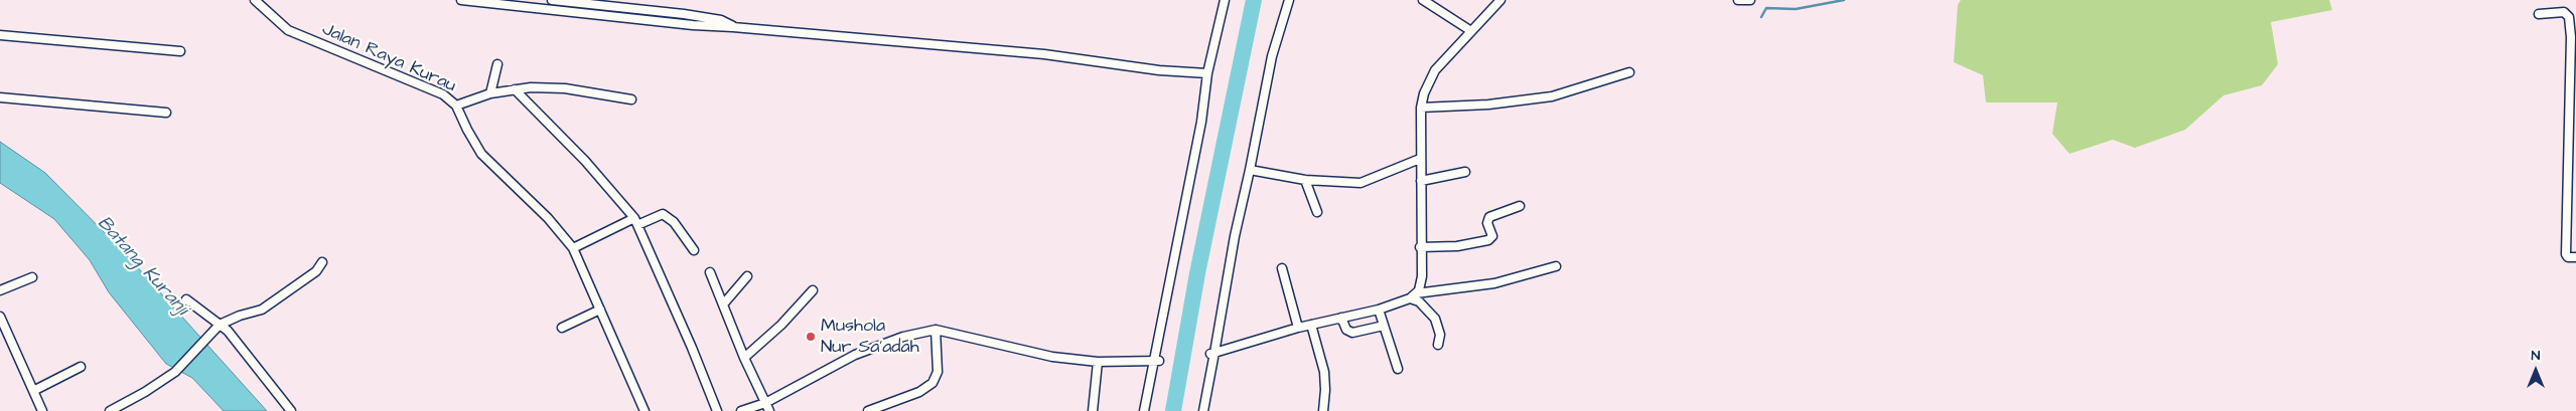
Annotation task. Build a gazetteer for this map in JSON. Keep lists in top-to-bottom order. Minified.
{"streets":{"street":["Jalan Raya Kurau"]},"water":["Batang Kuranji"],"places":["Mushola Nur Sa'adah"],"north":"top"}
